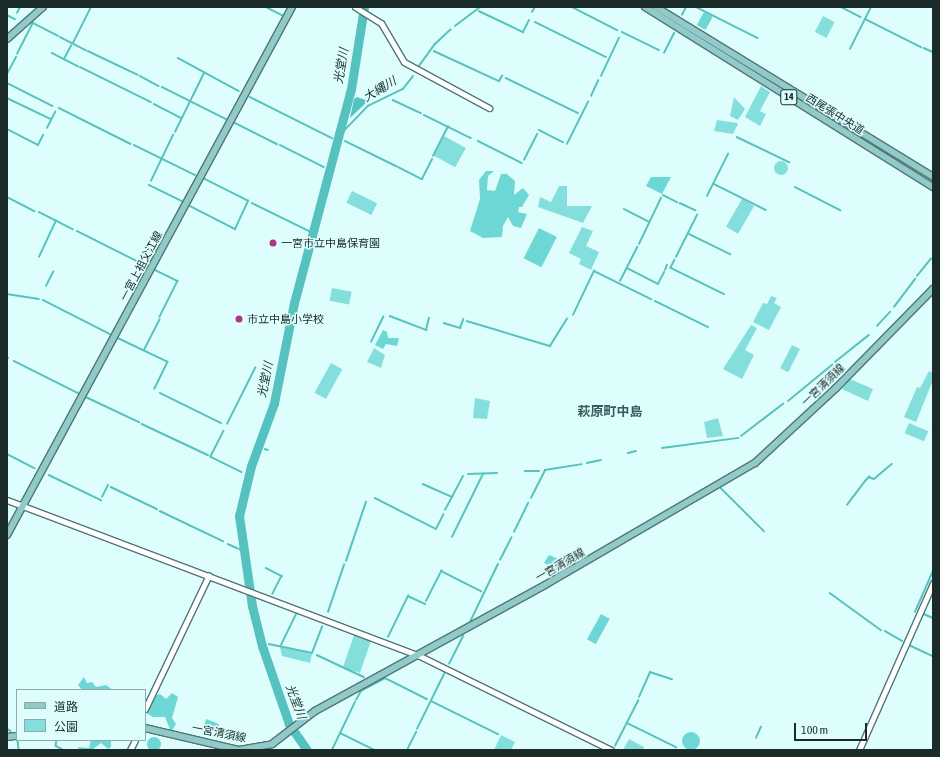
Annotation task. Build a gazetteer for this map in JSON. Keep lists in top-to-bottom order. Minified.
{"streets":{"main road":["14","西尾張中央道","一宮上祖父江線","一宮清須線"]},"districts":["萩原町中島"],"water":["光堂川","大縄川"],"places":["一宮市立中島保育園","市立中島小学校"],"legend":["道路","公園"],"scale_bar":"100 m"}
